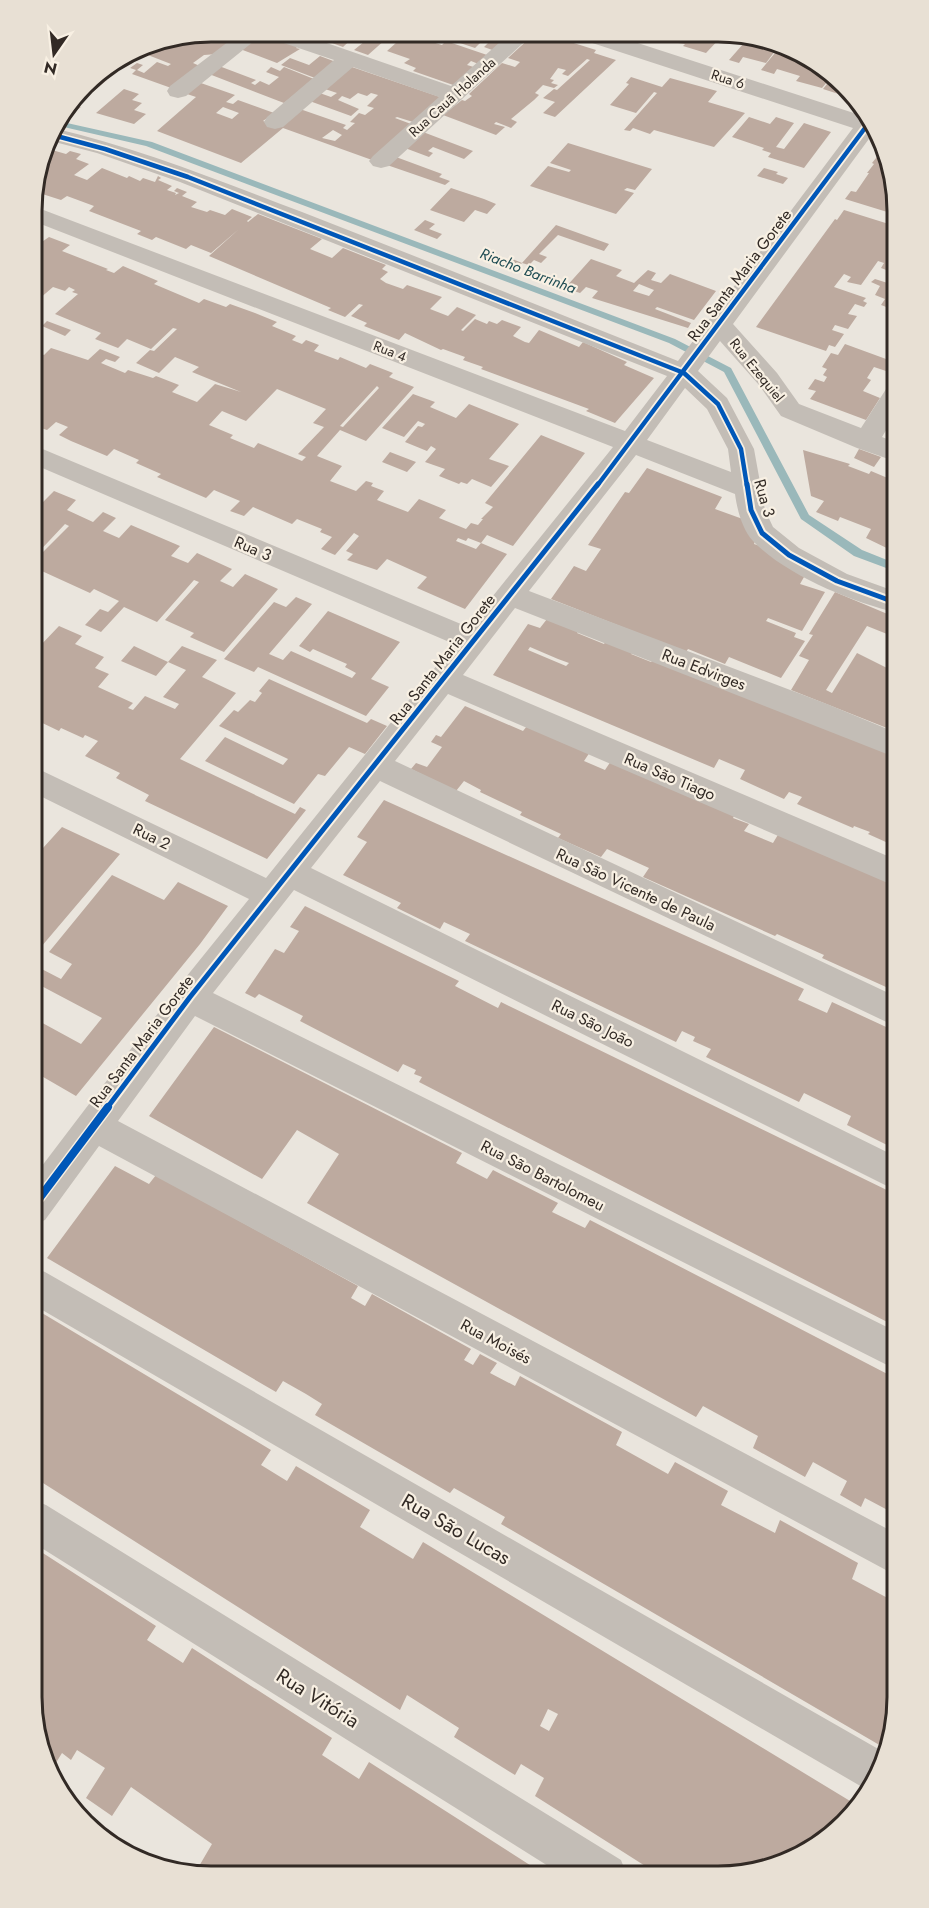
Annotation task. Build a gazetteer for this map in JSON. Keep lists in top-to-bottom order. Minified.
{"streets":{"street":["Rua 6","Rua Cauã Holanda","Rua Santa Maria Gorete","Rua 4","Rua Ezequiel","Rua 3","Rua Edvirges","Rua São Tiago","Rua 2","Rua São Vicente de Paula","Rua São João","Rua São Bartolomeu","Rua Moisés","Rua São Lucas","Rua Vitória"]},"crossings":[["Rua Santa Maria Gorete","Rua 4"],["Rua Santa Maria Gorete","Rua Ezequiel"],["Rua Santa Maria Gorete","Rua 3"],["Rua Santa Maria Gorete","Rua Edvirges"],["Rua Santa Maria Gorete","Rua São Tiago"],["Rua Santa Maria Gorete","Rua 2"],["Rua Santa Maria Gorete","Rua São Vicente de Paula"],["Rua Santa Maria Gorete","Rua São João"],["Rua Santa Maria Gorete","Rua São Bartolomeu"],["Rua Santa Maria Gorete","Rua Moisés"],["Rua 4","Rua 3"],["Rua 2","Rua São João"]],"water":["Riacho Barrinha"],"north":"bottom"}
